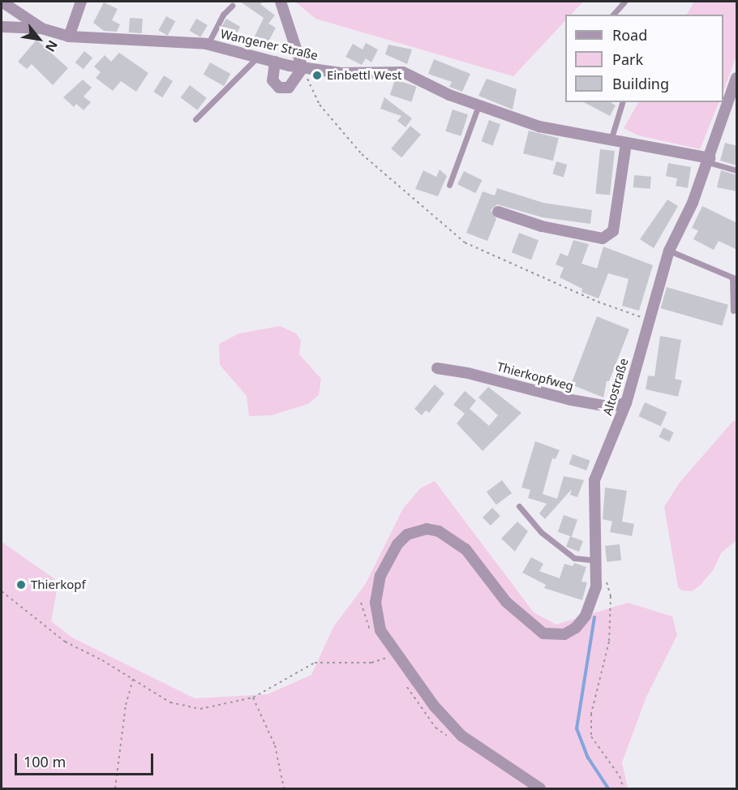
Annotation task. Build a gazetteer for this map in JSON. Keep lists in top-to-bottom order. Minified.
{"streets":{"street":["Wangener Straße","Thierkopfweg","Altostraße"]},"crossings":[["Wangener Straße","Altostraße"],["Thierkopfweg","Altostraße"]],"places":["Einbettl West","Thierkopf"],"legend":["Road","Park","Building"],"scale_bar":"100 m","north":"bottom right"}
